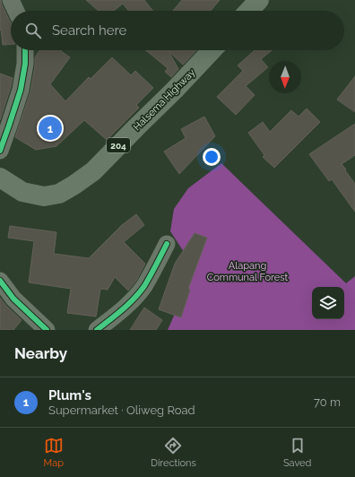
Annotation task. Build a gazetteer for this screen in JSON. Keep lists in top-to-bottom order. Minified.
{"streets":{"highway":["Halsema Highway","204"]},"parks":["Alapang Communal Forest"],"north":"bottom","page":{"search":"Search here","pins":"1","heading":"Nearby","list":[{"mark":"1","name":"Plum's","note":"Supermarket · Oliweg Road","value":"70 m"}],"nav":["Map","Directions","Saved"]}}
